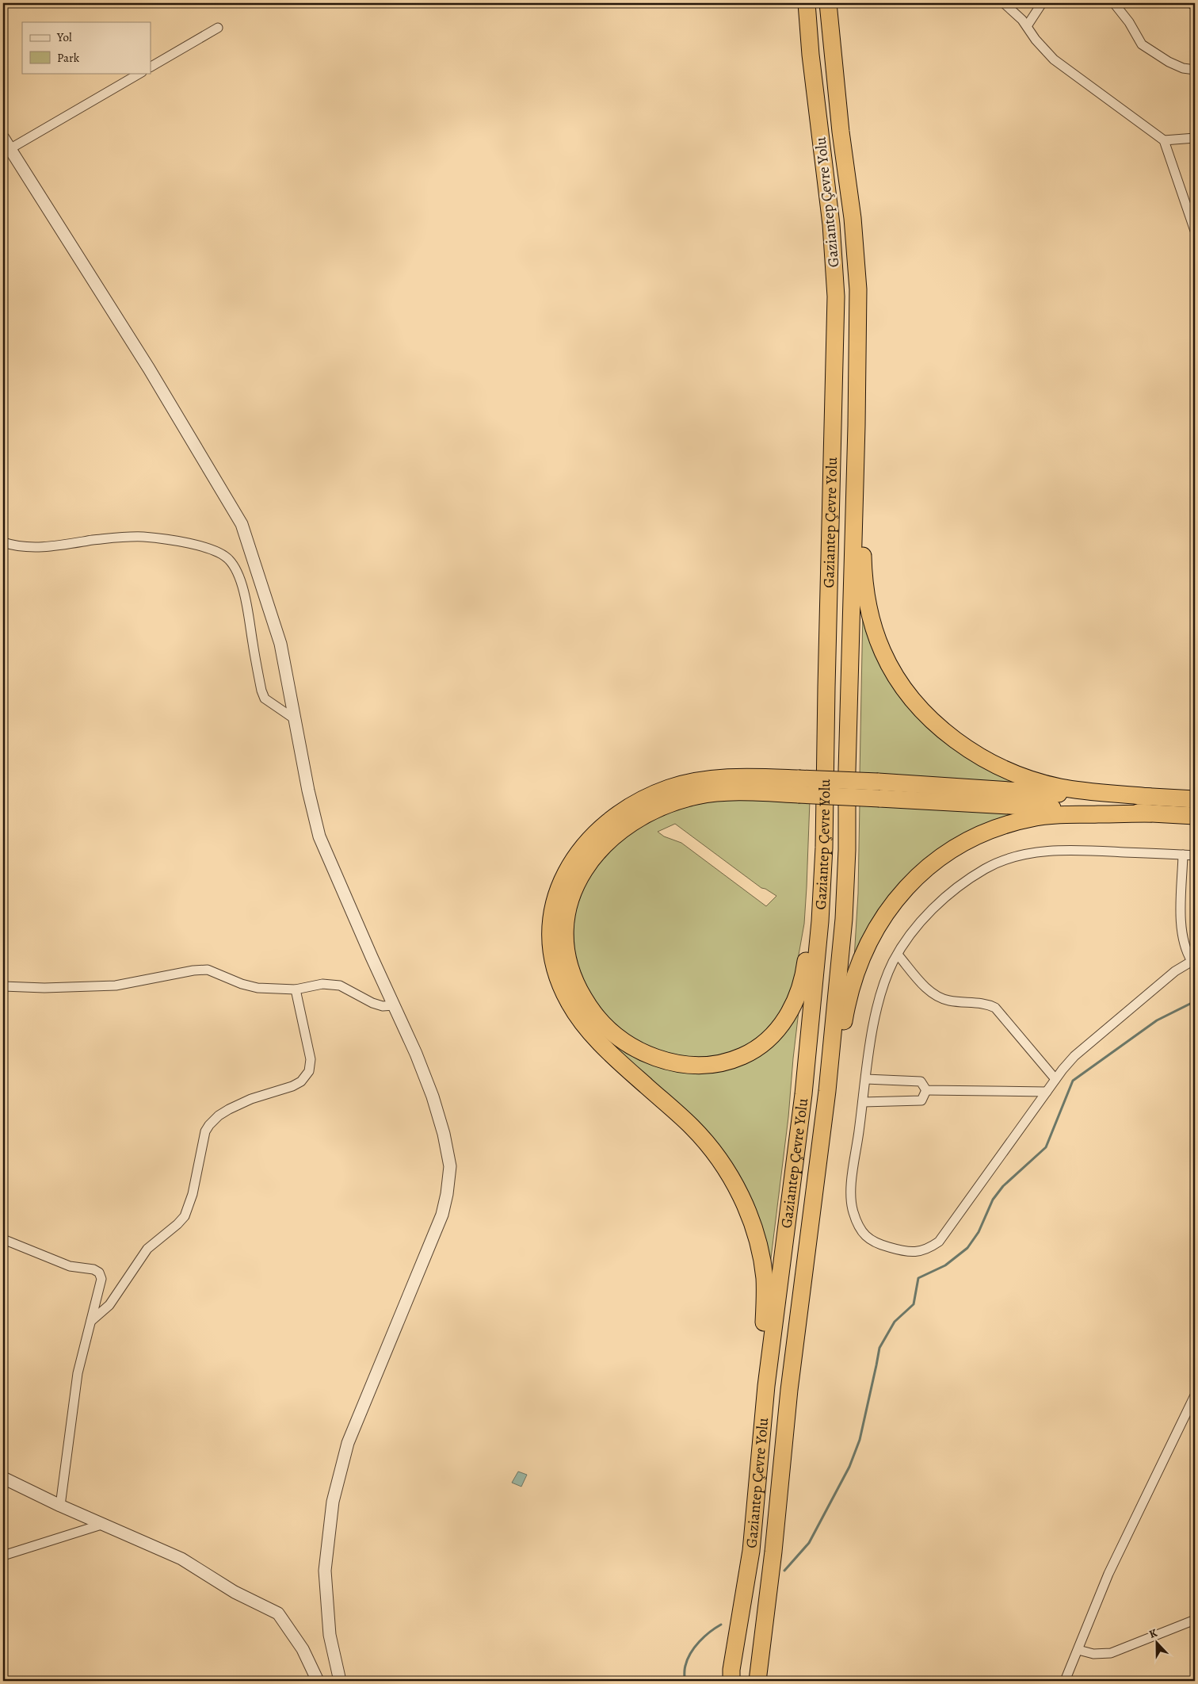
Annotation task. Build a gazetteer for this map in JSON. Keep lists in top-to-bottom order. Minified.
{"streets":{"highway":["Gaziantep Çevre Yolu"]},"legend":["Yol","Park"],"north":"top"}
